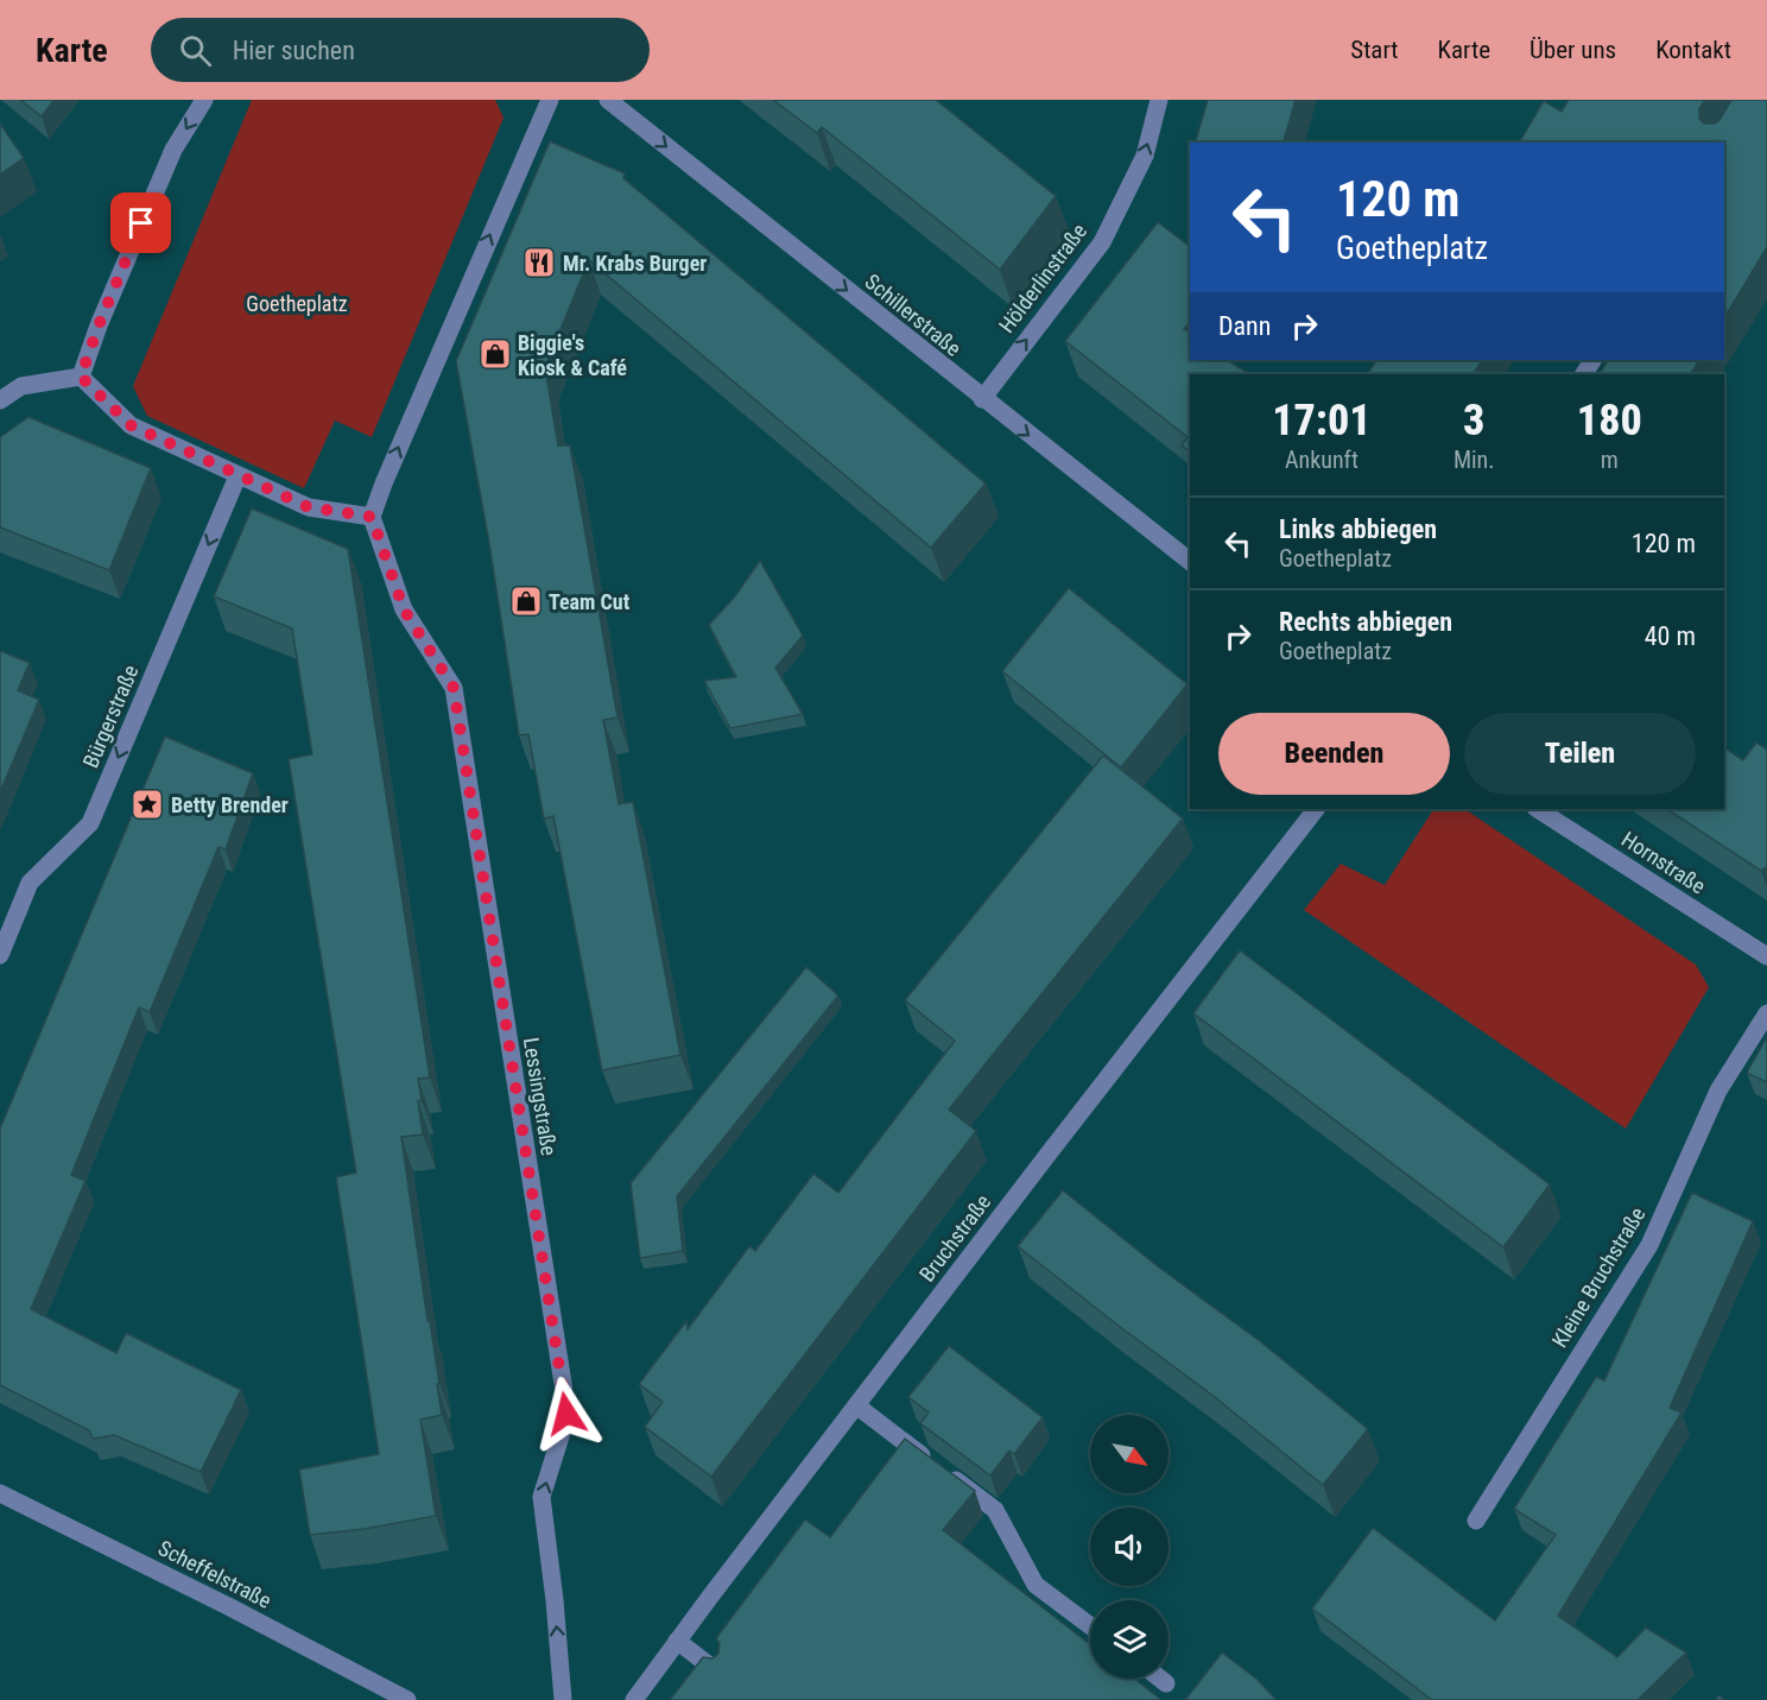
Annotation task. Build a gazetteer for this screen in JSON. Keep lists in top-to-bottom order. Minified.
{"streets":{"street":["Hölderlinstraße","Schillerstraße","Bürgerstraße","Hornstraße","Lessingstraße","Bruchstraße","Kleine Bruchstraße","Scheffelstraße"]},"crossings":[["Hölderlinstraße","Schillerstraße"]],"one_way":["Hölderlinstraße","Schillerstraße","Bürgerstraße","Lessingstraße"],"parks":["Goetheplatz"],"places":{"restaurant":["Mr. Krabs Burger"],"shop":["Biggie's Kiosk & Café","Team Cut"],"place":["Betty Brender"]},"north":"bottom right","page":{"header":"Karte","search":"Hier suchen","nav":["Start","Karte","Über uns","Kontakt"],"turn":["120 m","Goetheplatz"],"then":"Dann","eta":["17:01","Ankunft","3","Min.","180","m"],"list":[{"name":"Links abbiegen","note":"Goetheplatz","value":"120 m"},{"name":"Rechts abbiegen","note":"Goetheplatz","value":"40 m"}],"buttons":["Beenden","Teilen"]}}
